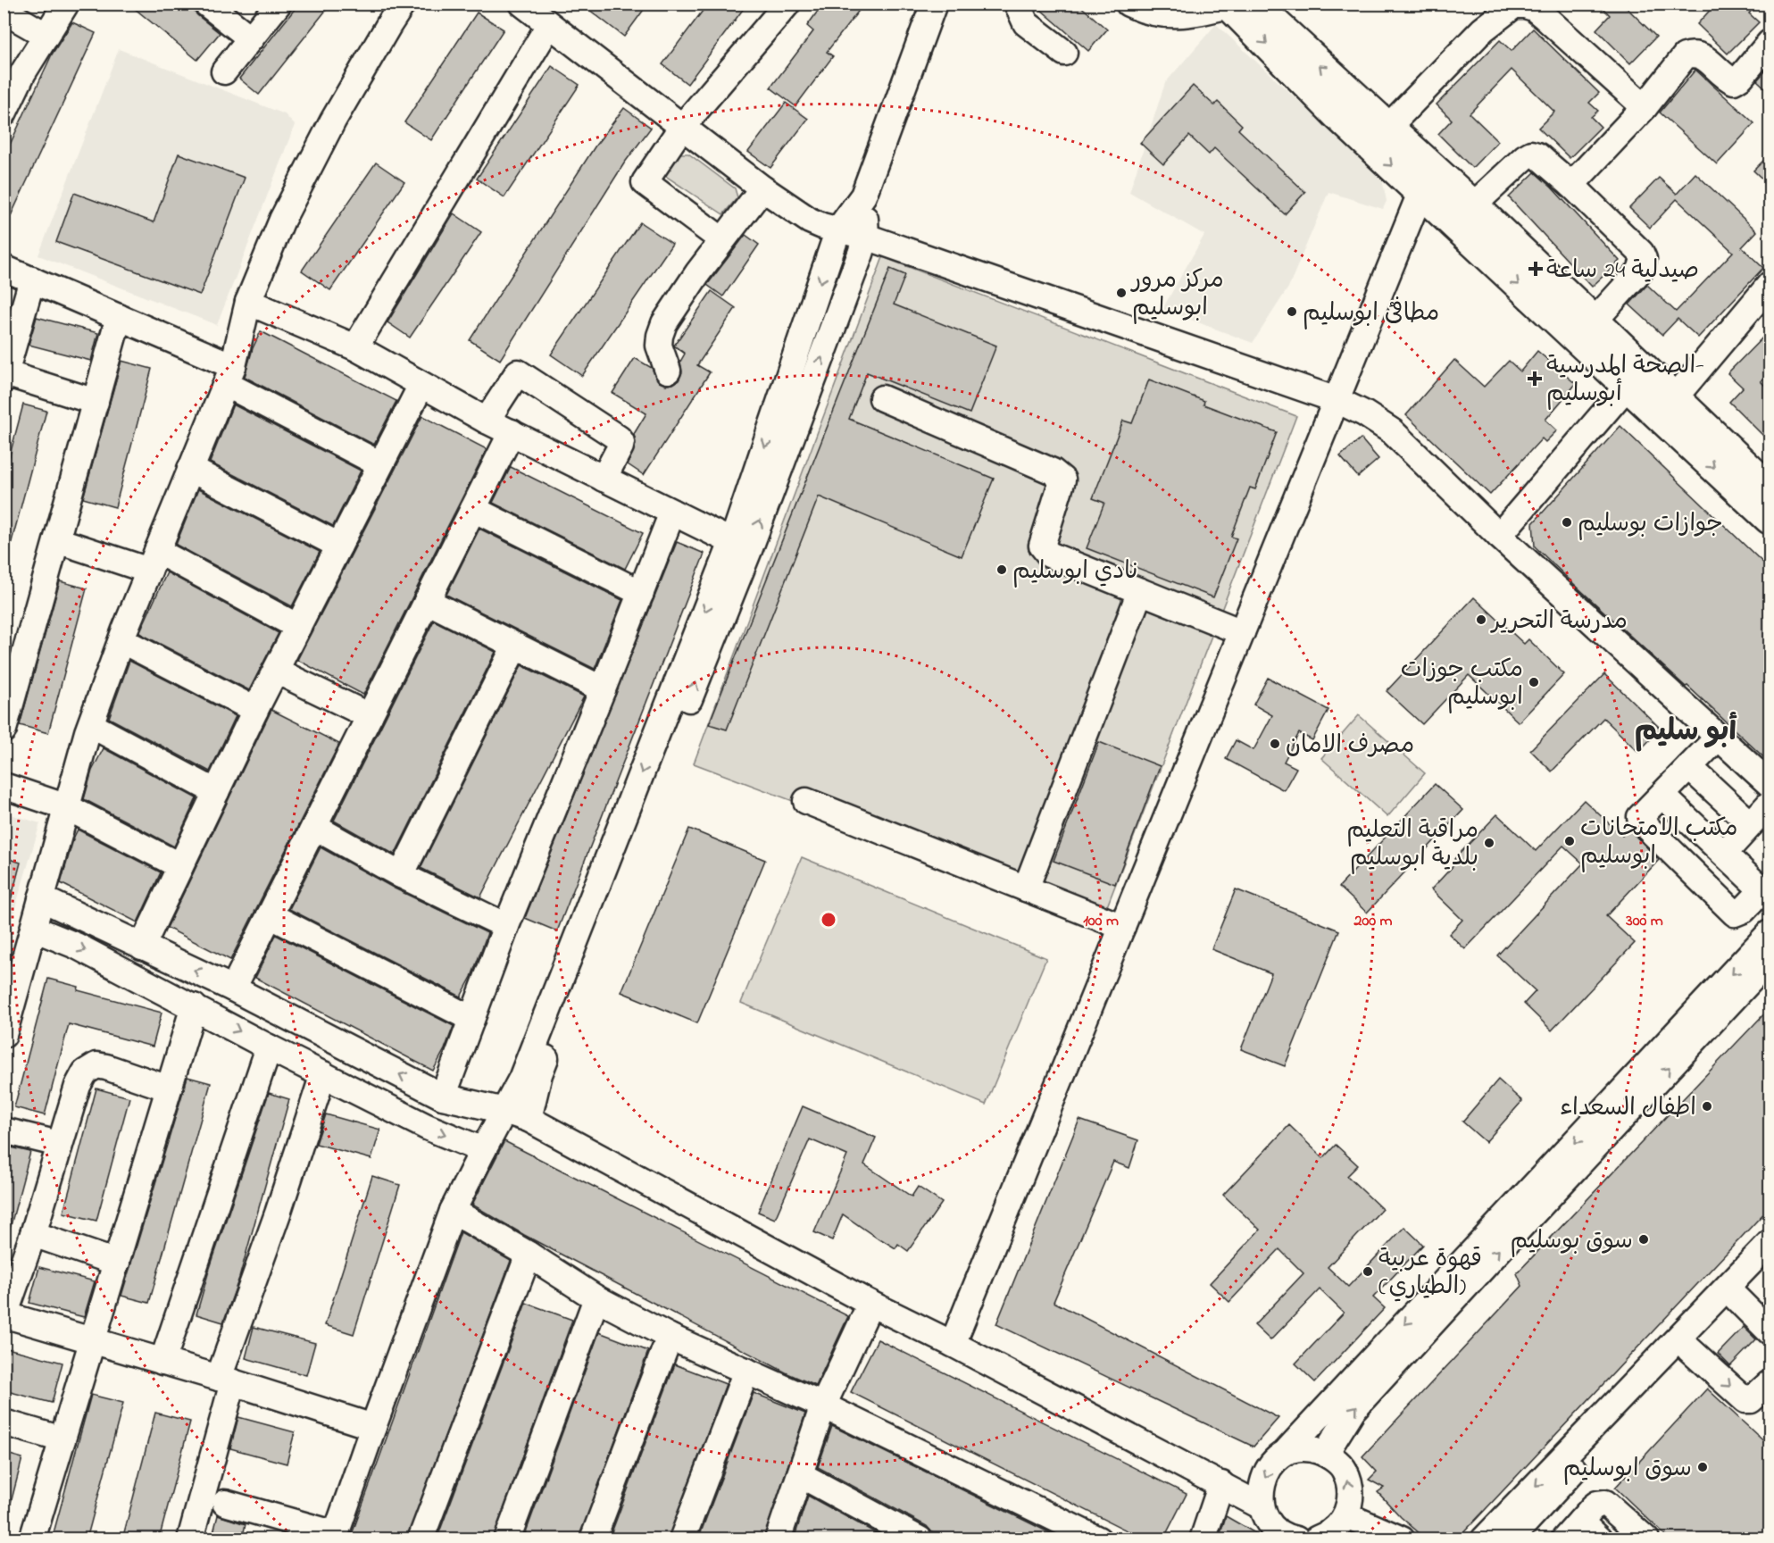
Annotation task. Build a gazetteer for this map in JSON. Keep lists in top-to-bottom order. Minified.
{"districts":["أبو سليم"],"places":{"health":["صيدلية 24 ساعة","الصحة المدرسية- أبوسليم"],"other":["مركز مرور ابوسليم","مطافئ ابوسليم","جوازات بوسليم","نادي ابوسليم","مدرسة التحرير","مكتب جوزات ابوسليم","مصرف الامان","مكتب الامتحانات ابوسليم","مراقبة التعليم بلدية ابوسليم","اطفال السعداء","سوق بوسليم","قهوة عربية (الطياري)","سوق ابوسليم"]},"rings":["100 m","200 m","300 m"]}
